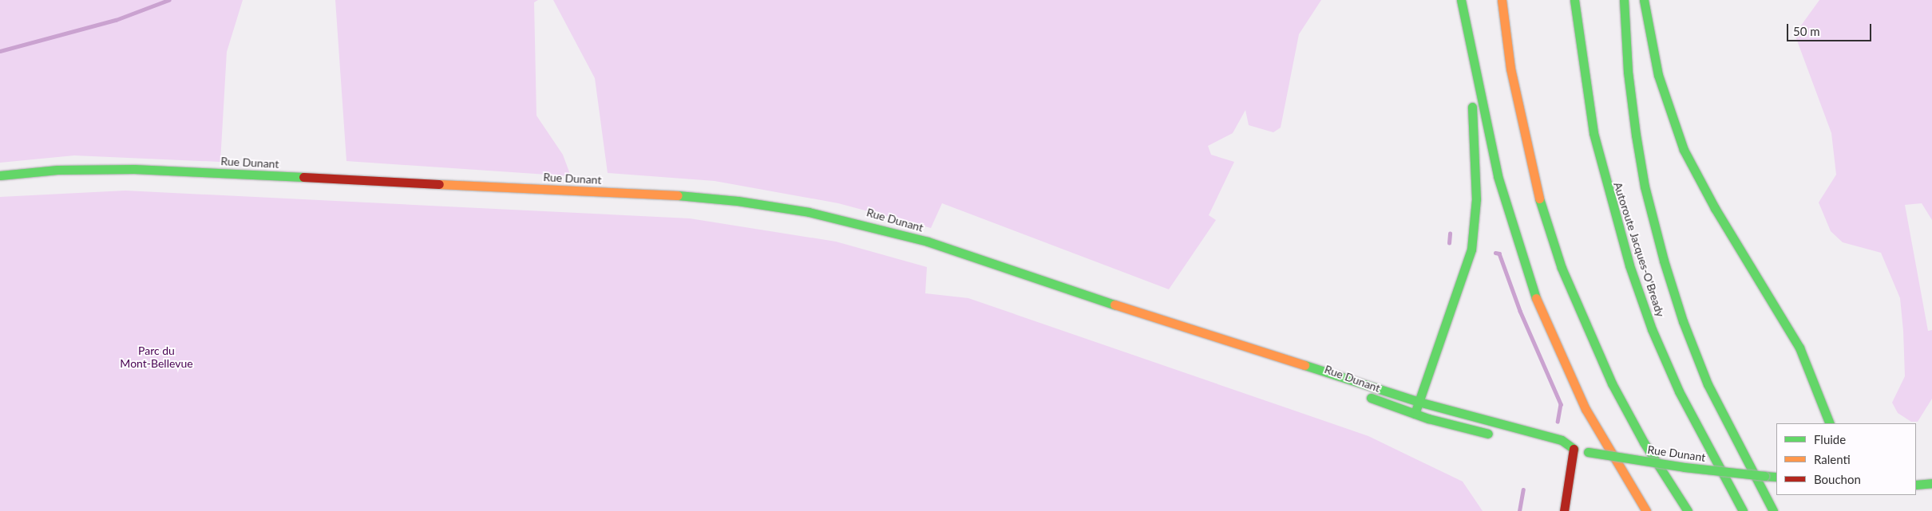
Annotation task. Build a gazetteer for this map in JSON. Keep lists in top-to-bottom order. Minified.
{"streets":{"main road":["Rue Dunant","Autoroute Jacques-O'Bready"]},"parks":["Parc du Mont-Bellevue"],"legend":["Fluide","Ralenti","Bouchon"],"scale_bar":"50 m"}
